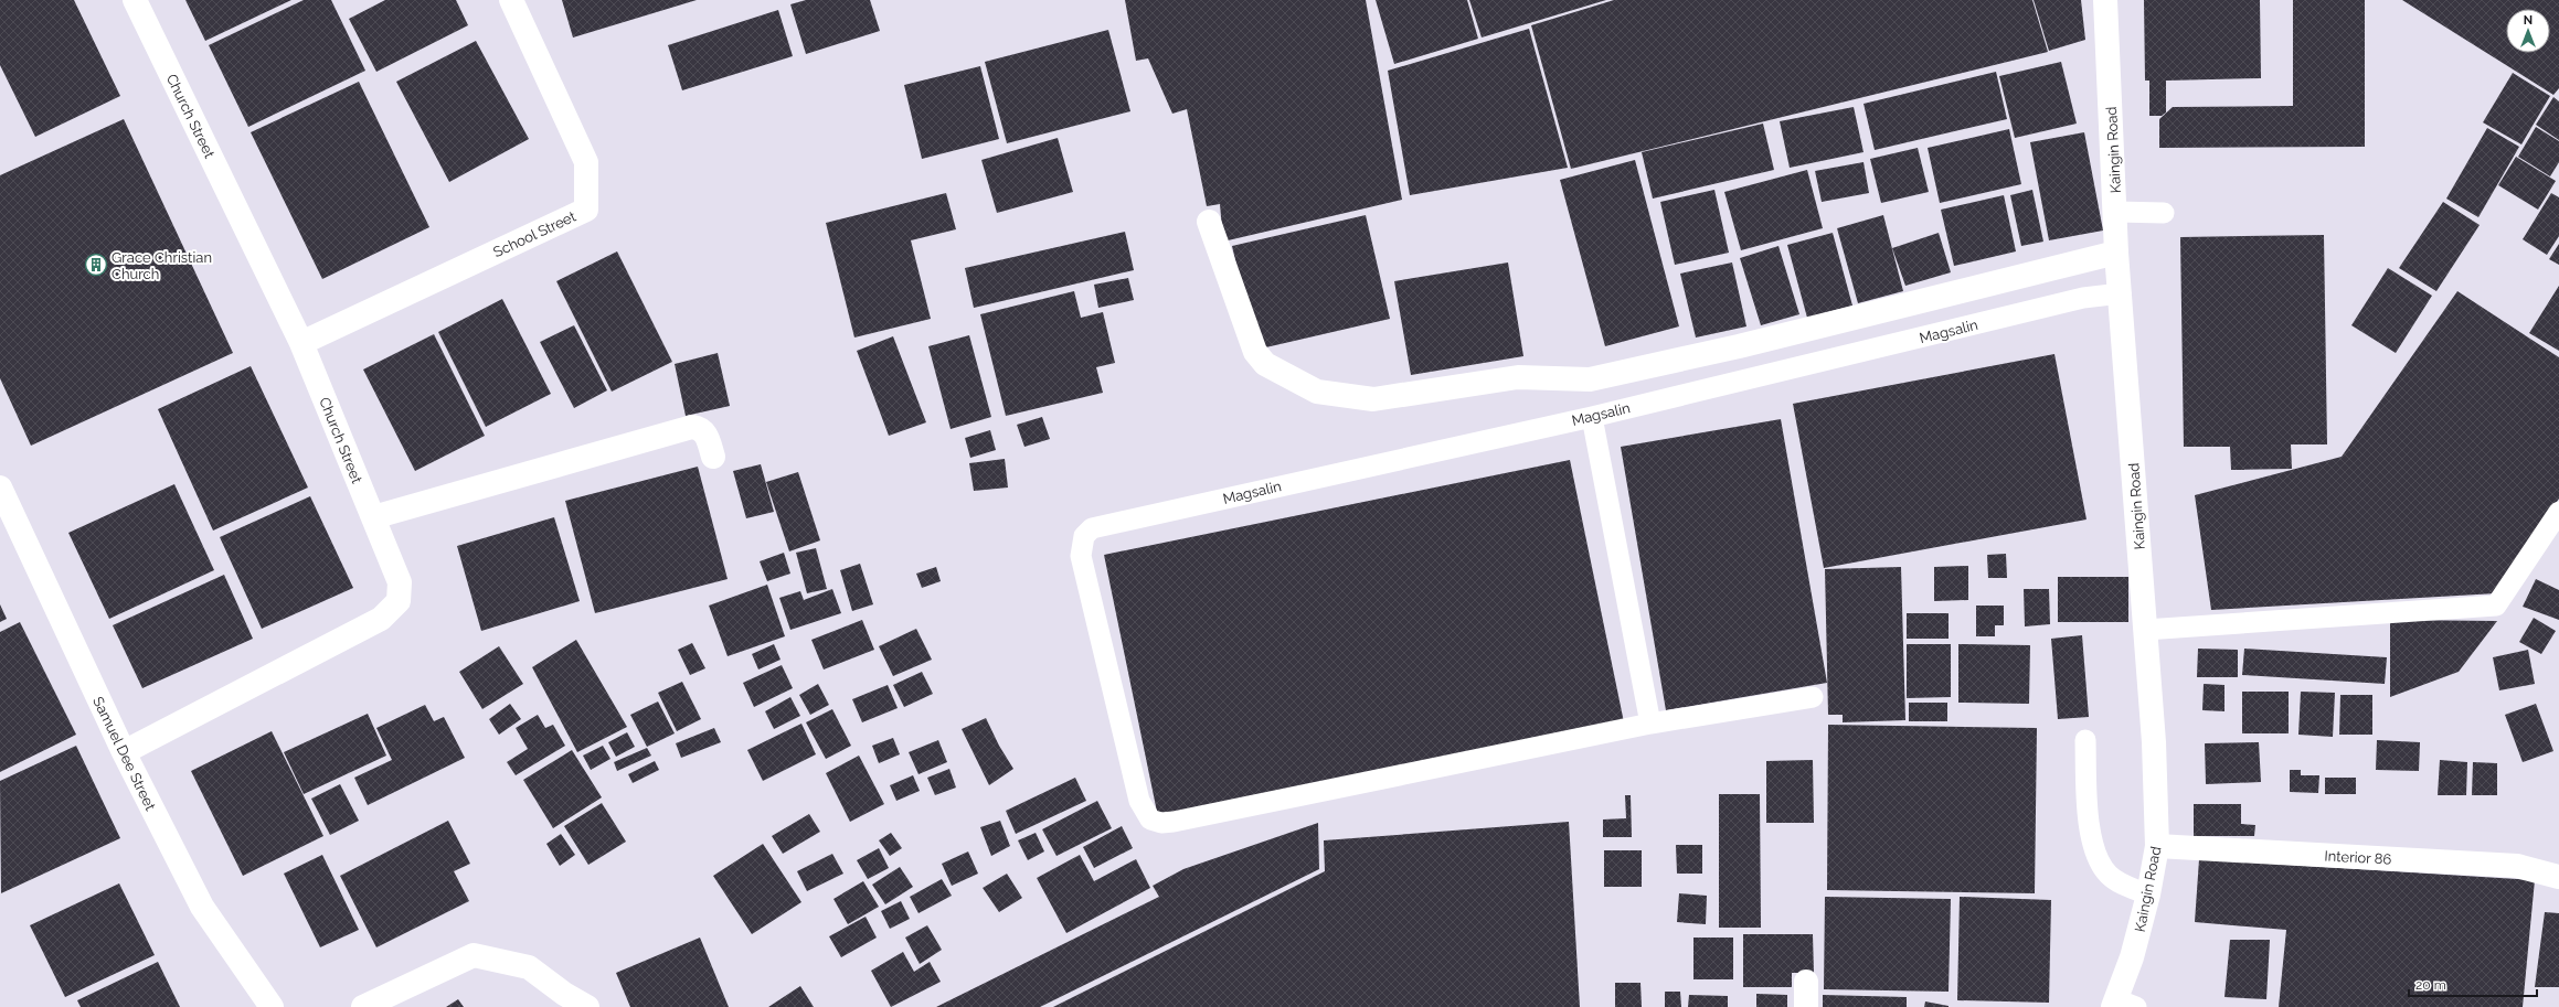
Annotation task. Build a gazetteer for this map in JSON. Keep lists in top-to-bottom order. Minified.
{"streets":{"street":["Church Street","Kaingin Road","School Street","Samuel Dee Street","Interior 86"],"lane":["Magsalin"]},"crossings":[["Church Street","School Street"],["Church Street","Samuel Dee Street"],["Kaingin Road","Magsalin"],["Kaingin Road","Interior 86"]],"places":{"building":["Grace Christian Church"]},"scale_bar":"20 m","north":"top"}
